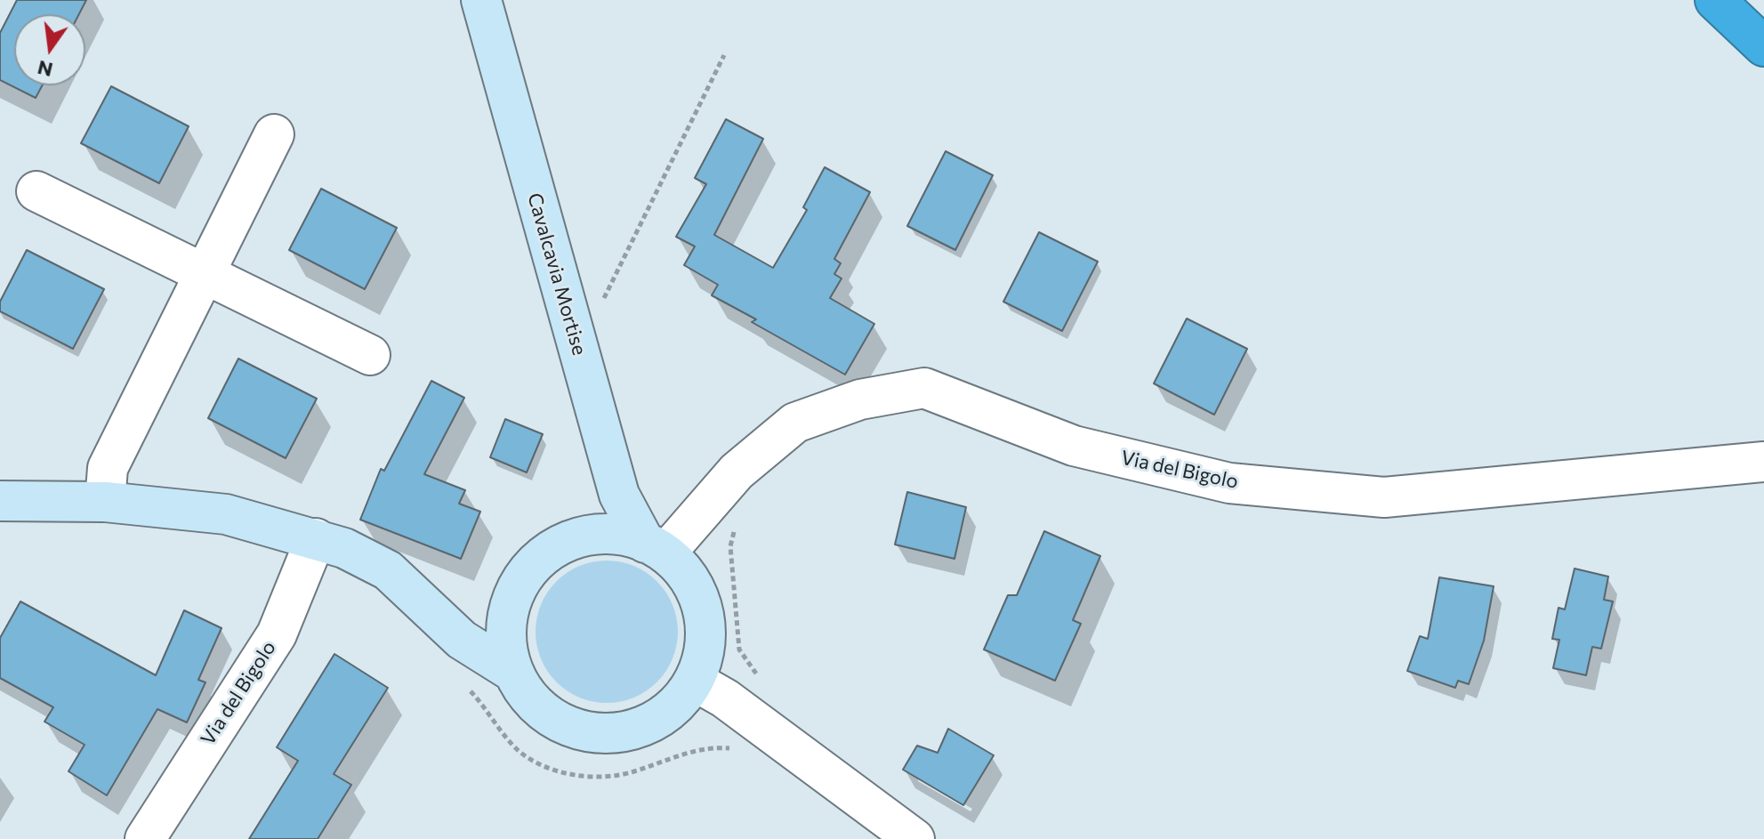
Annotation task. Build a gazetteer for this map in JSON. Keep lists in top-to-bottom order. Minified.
{"streets":{"street":["Cavalcavia Mortise","Via del Bigolo"]},"crossings":[["Cavalcavia Mortise","Via del Bigolo"]],"north":"bottom"}
